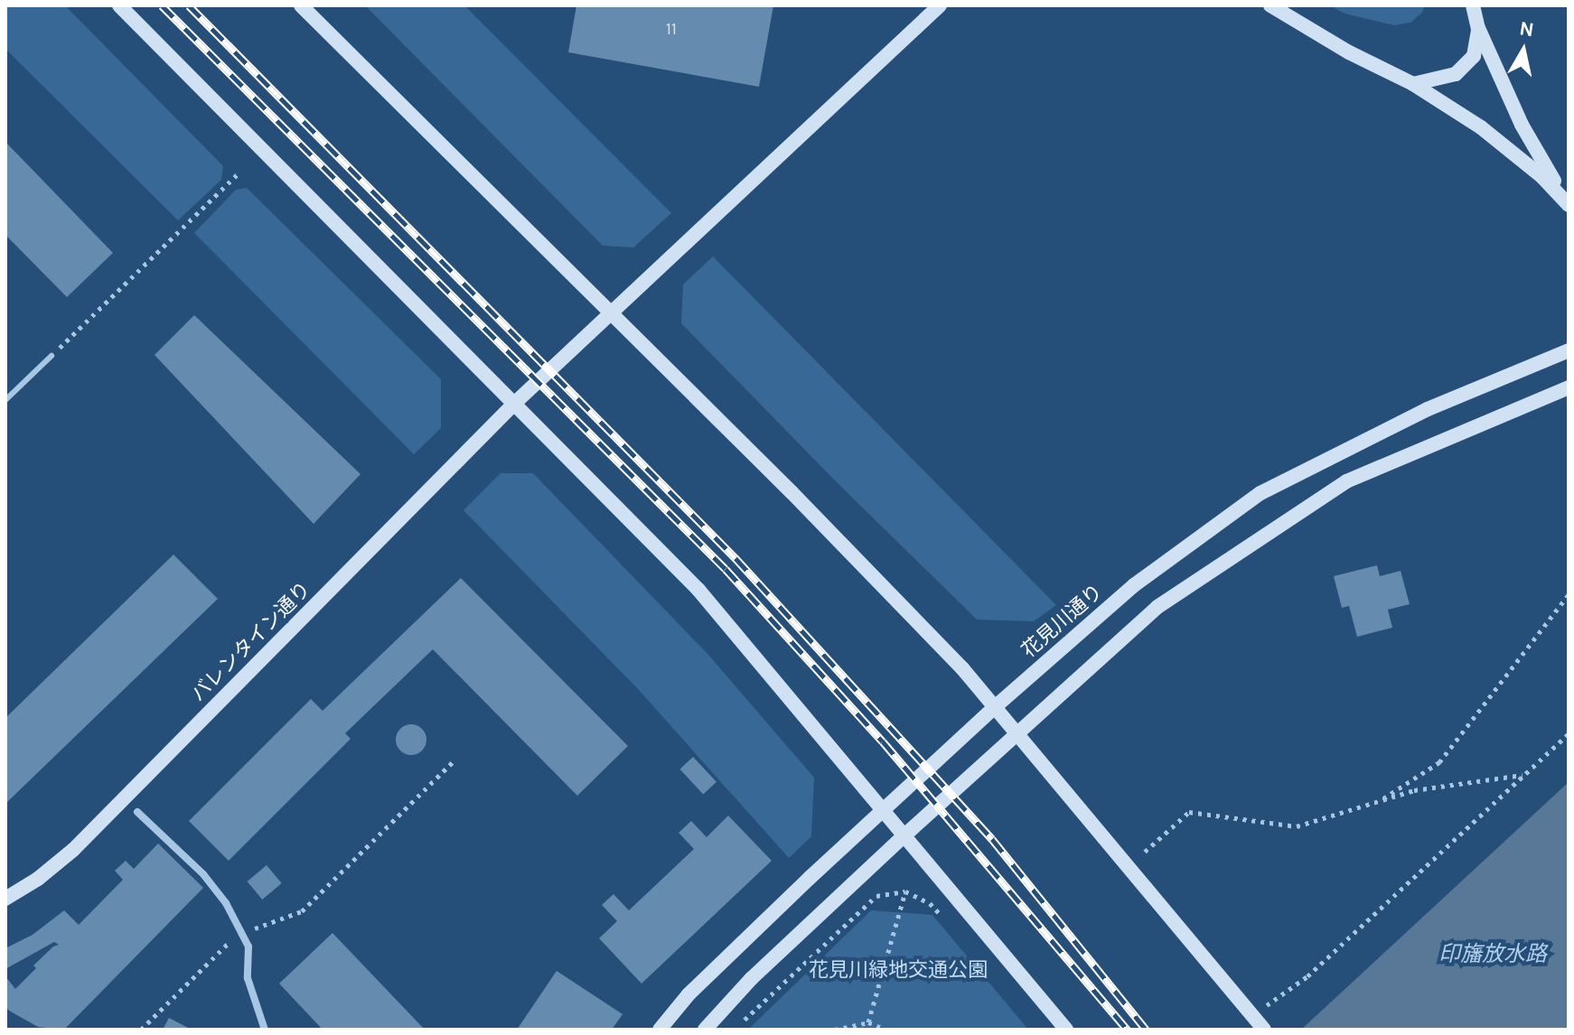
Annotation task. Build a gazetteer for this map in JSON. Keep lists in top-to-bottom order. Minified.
{"streets":{"street":["花見川通り","バレンタイン通り"]},"water":["印旛放水路"],"parks":["花見川緑地交通公園"],"house_numbers":["11"],"north":"top"}
